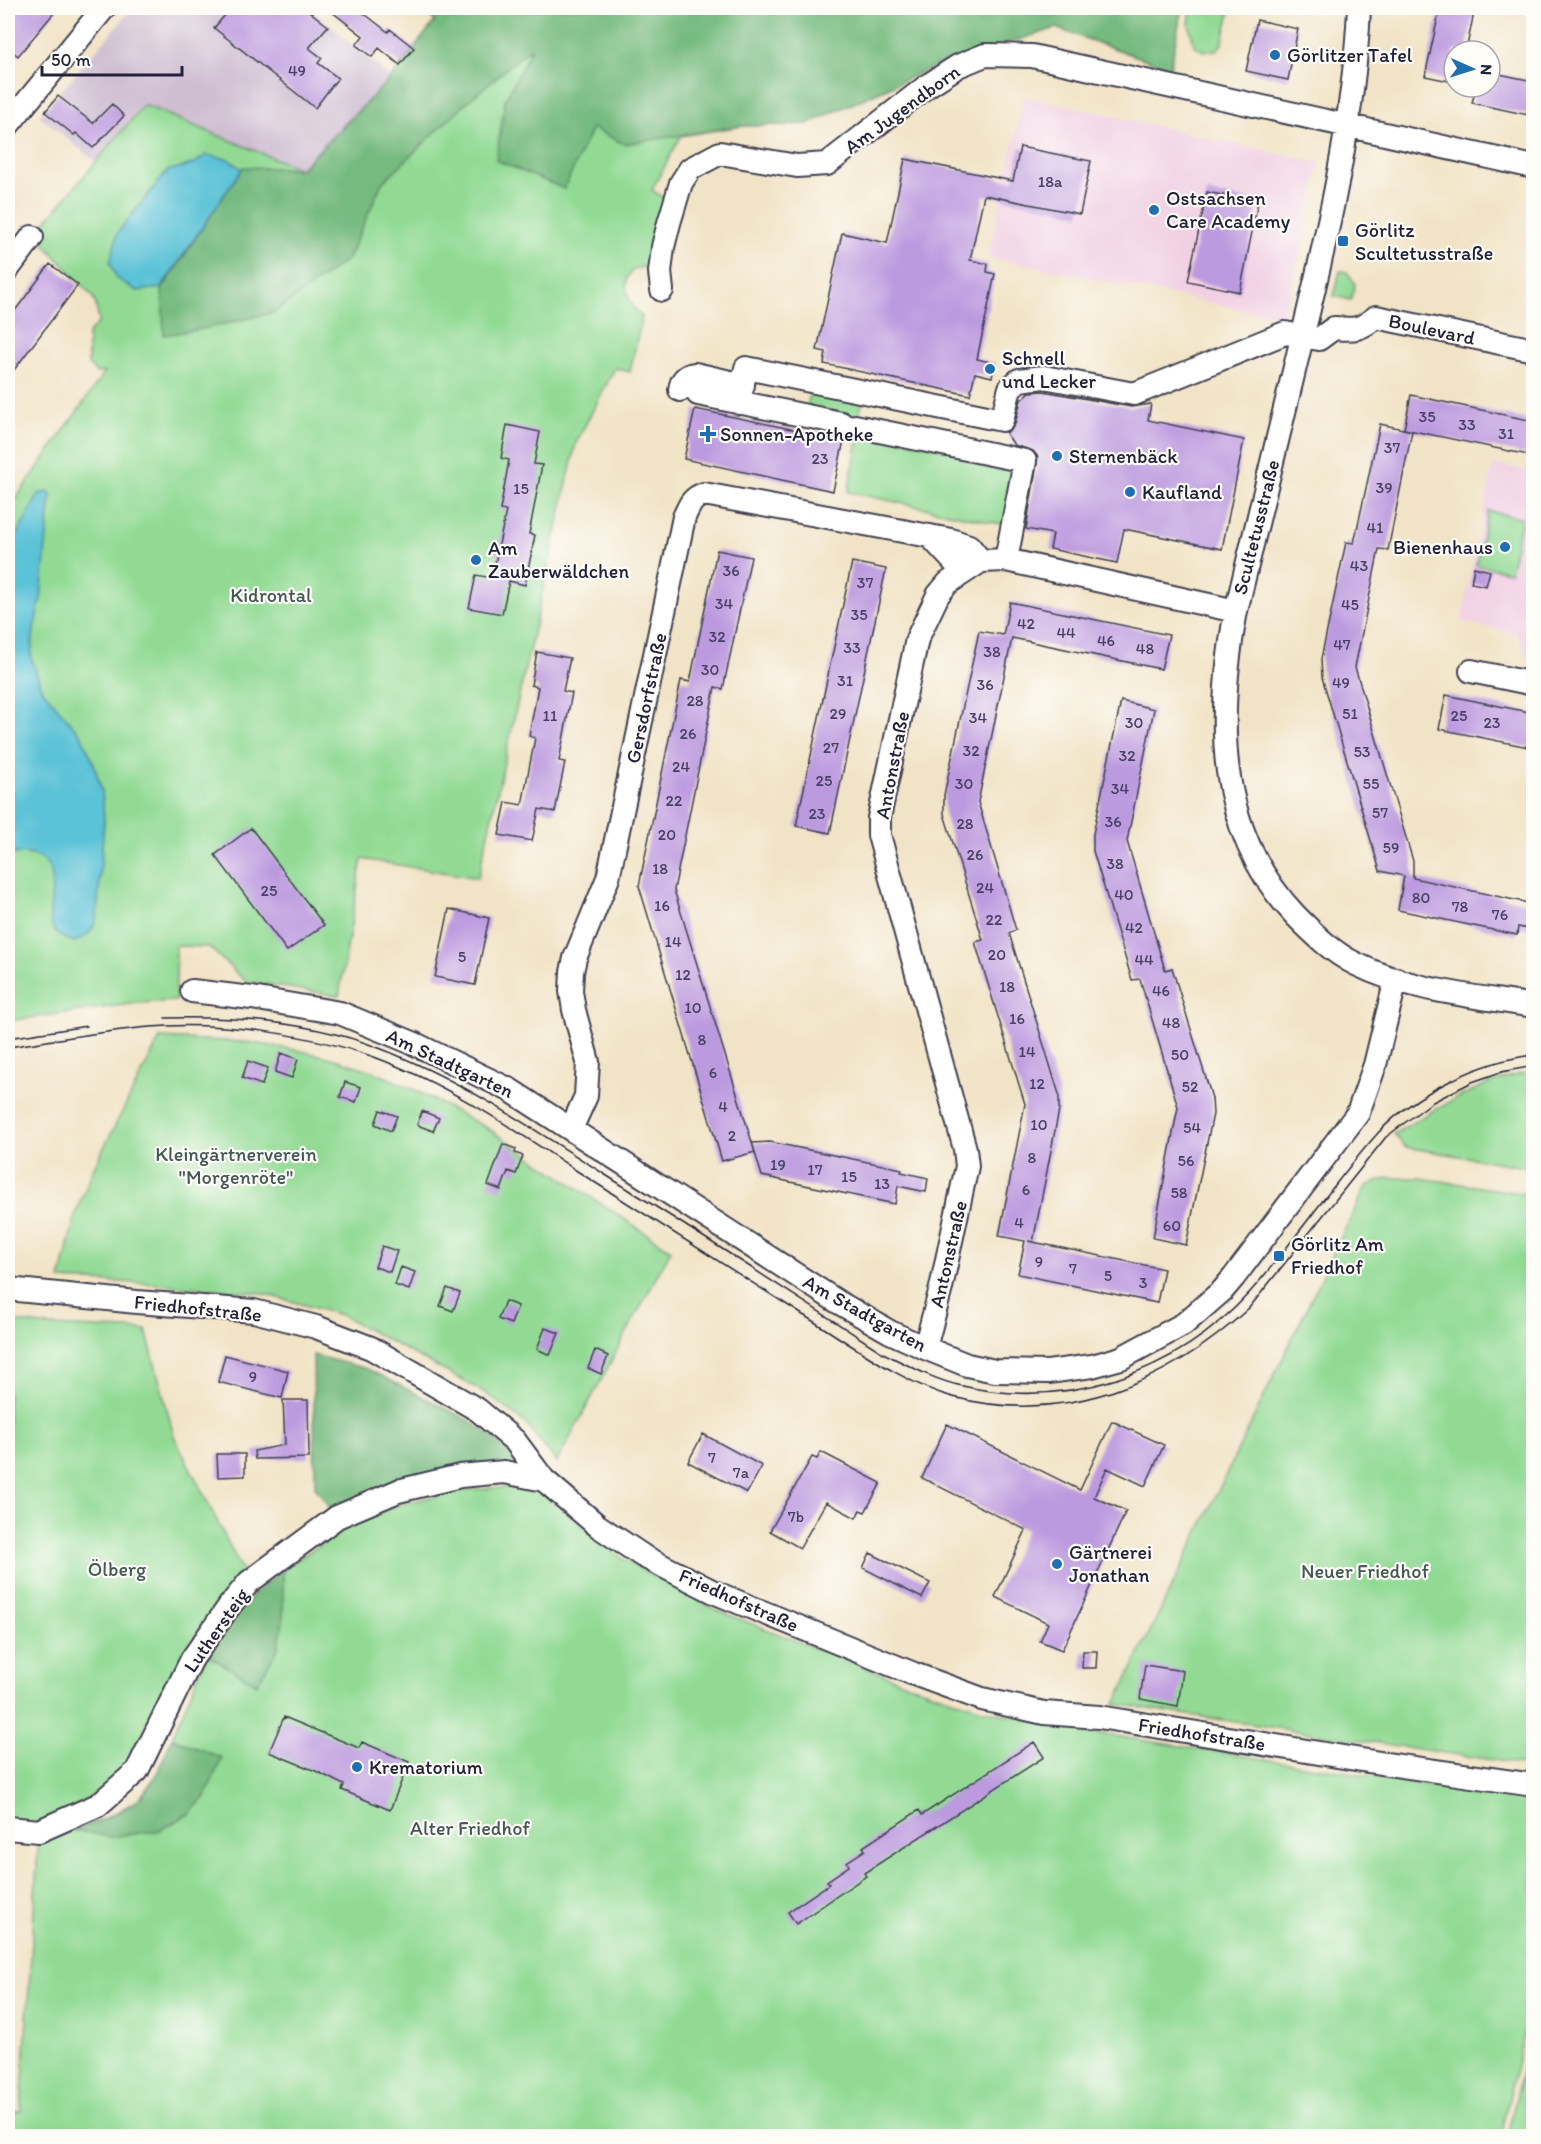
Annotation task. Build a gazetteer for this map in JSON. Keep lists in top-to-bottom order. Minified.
{"streets":{"street":["Am Jugendborn","Boulevard","Scultetusstraße","Gersdorfstraße","Antonstraße","Am Stadtgarten","Friedhofstraße","Luthersteig"]},"crossings":[["Am Jugendborn","Scultetusstraße"],["Boulevard","Scultetusstraße"],["Scultetusstraße","Am Stadtgarten"],["Gersdorfstraße","Antonstraße"],["Gersdorfstraße","Am Stadtgarten"],["Antonstraße","Am Stadtgarten"],["Friedhofstraße","Luthersteig"]],"parks":["Kidrontal","Kleingärtnerverein \"Morgenröte\"","Ölberg","Neuer Friedhof","Alter Friedhof"],"places":{"other":["Görlitzer Tafel","Ostsachsen Care Academy","Schnell und Lecker","Sternenbäck","Kaufland","Bienenhaus","Am Zauberwäldchen","Gärtnerei Jonathan","Krematorium"],"transit":["Görlitz Scultetusstraße","Görlitz Am Friedhof"],"health":["Sonnen-Apotheke"]},"house_numbers":["49","18a","35","33","31","37","23","39","15","41","43","36","37","34","45","35","42","44","32","46","47","33","48","38","30","31","49","36","28","29","51","11","25","34","30","23","26","27","32","53","32","24","25","30","55","34","22","57","23","36","28","20","59","26","38","18","24","25","40","80","16","78","76","22","42","14","20","5","44","12","18","46","10","16","48","8","14","50","6","12","52","4","10","54","2","8","56","19","17","15","13","6","58","4","60","9","7","5","3","9","7","7a","7b"],"scale_bar":"50 m","north":"right"}
